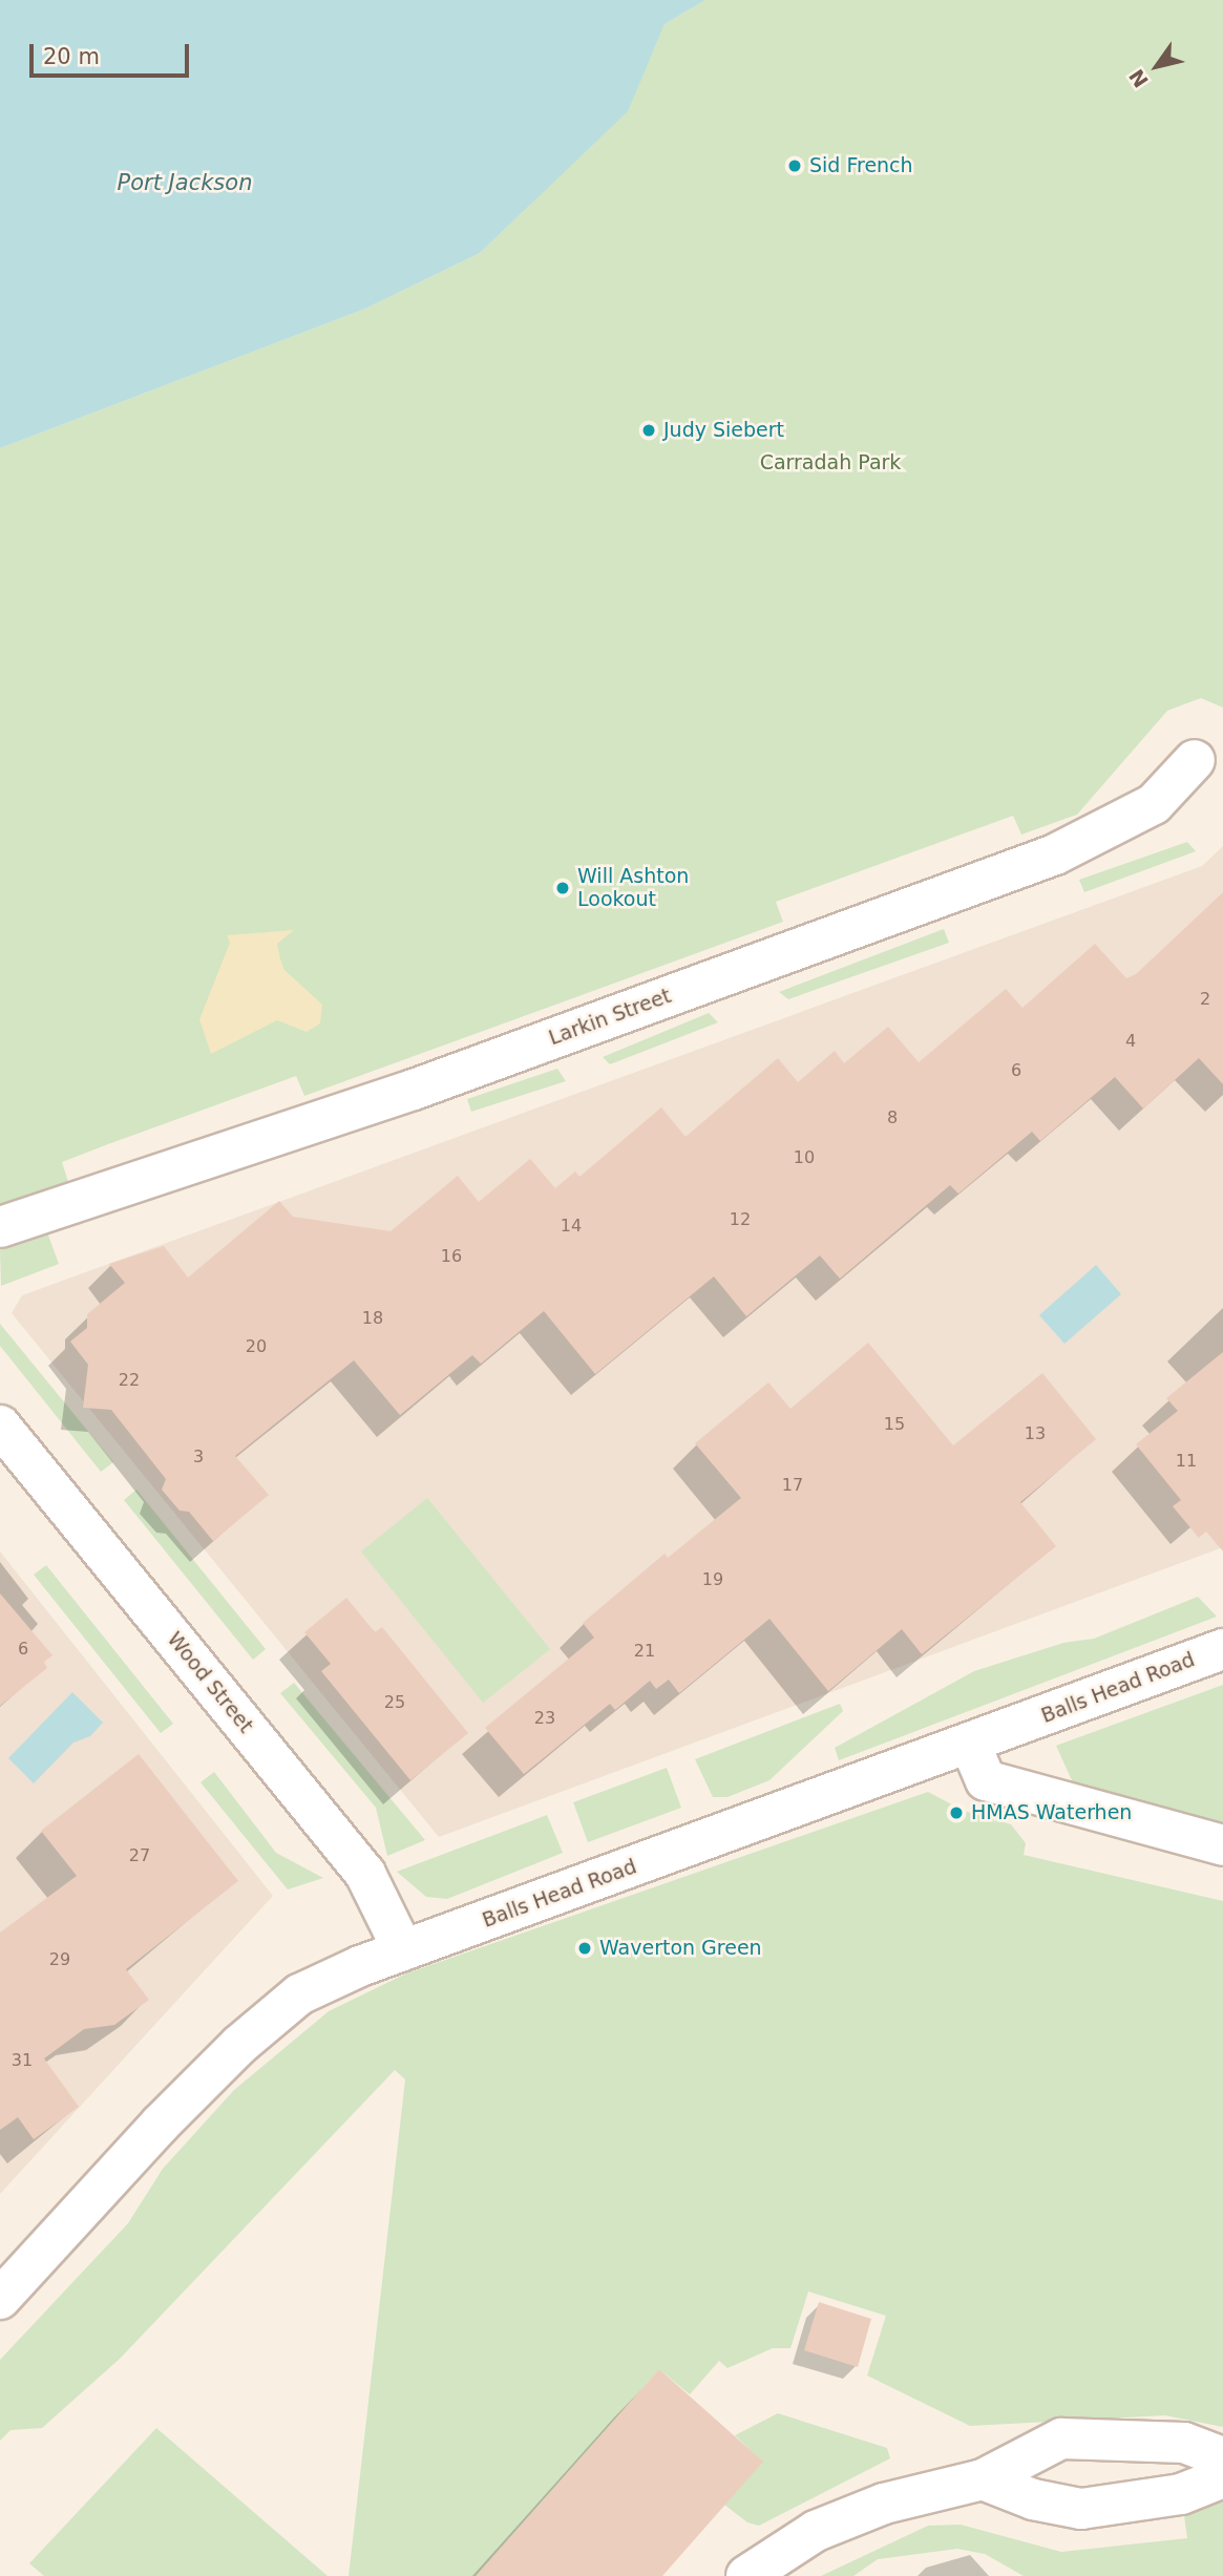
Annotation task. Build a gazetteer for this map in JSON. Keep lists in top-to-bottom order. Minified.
{"streets":{"street":["Larkin Street","Wood Street","Balls Head Road"]},"crossings":[["Wood Street","Balls Head Road"]],"water":["Port Jackson"],"parks":["Carradah Park"],"places":["Sid French","Judy Siebert","Will Ashton Lookout","HMAS Waterhen","Waverton Green"],"house_numbers":["2","4","6","8","10","12","14","16","18","20","22","15","13","3","11","17","19","6","21","25","23","27","29","31"],"scale_bar":"20 m","north":"bottom left"}
